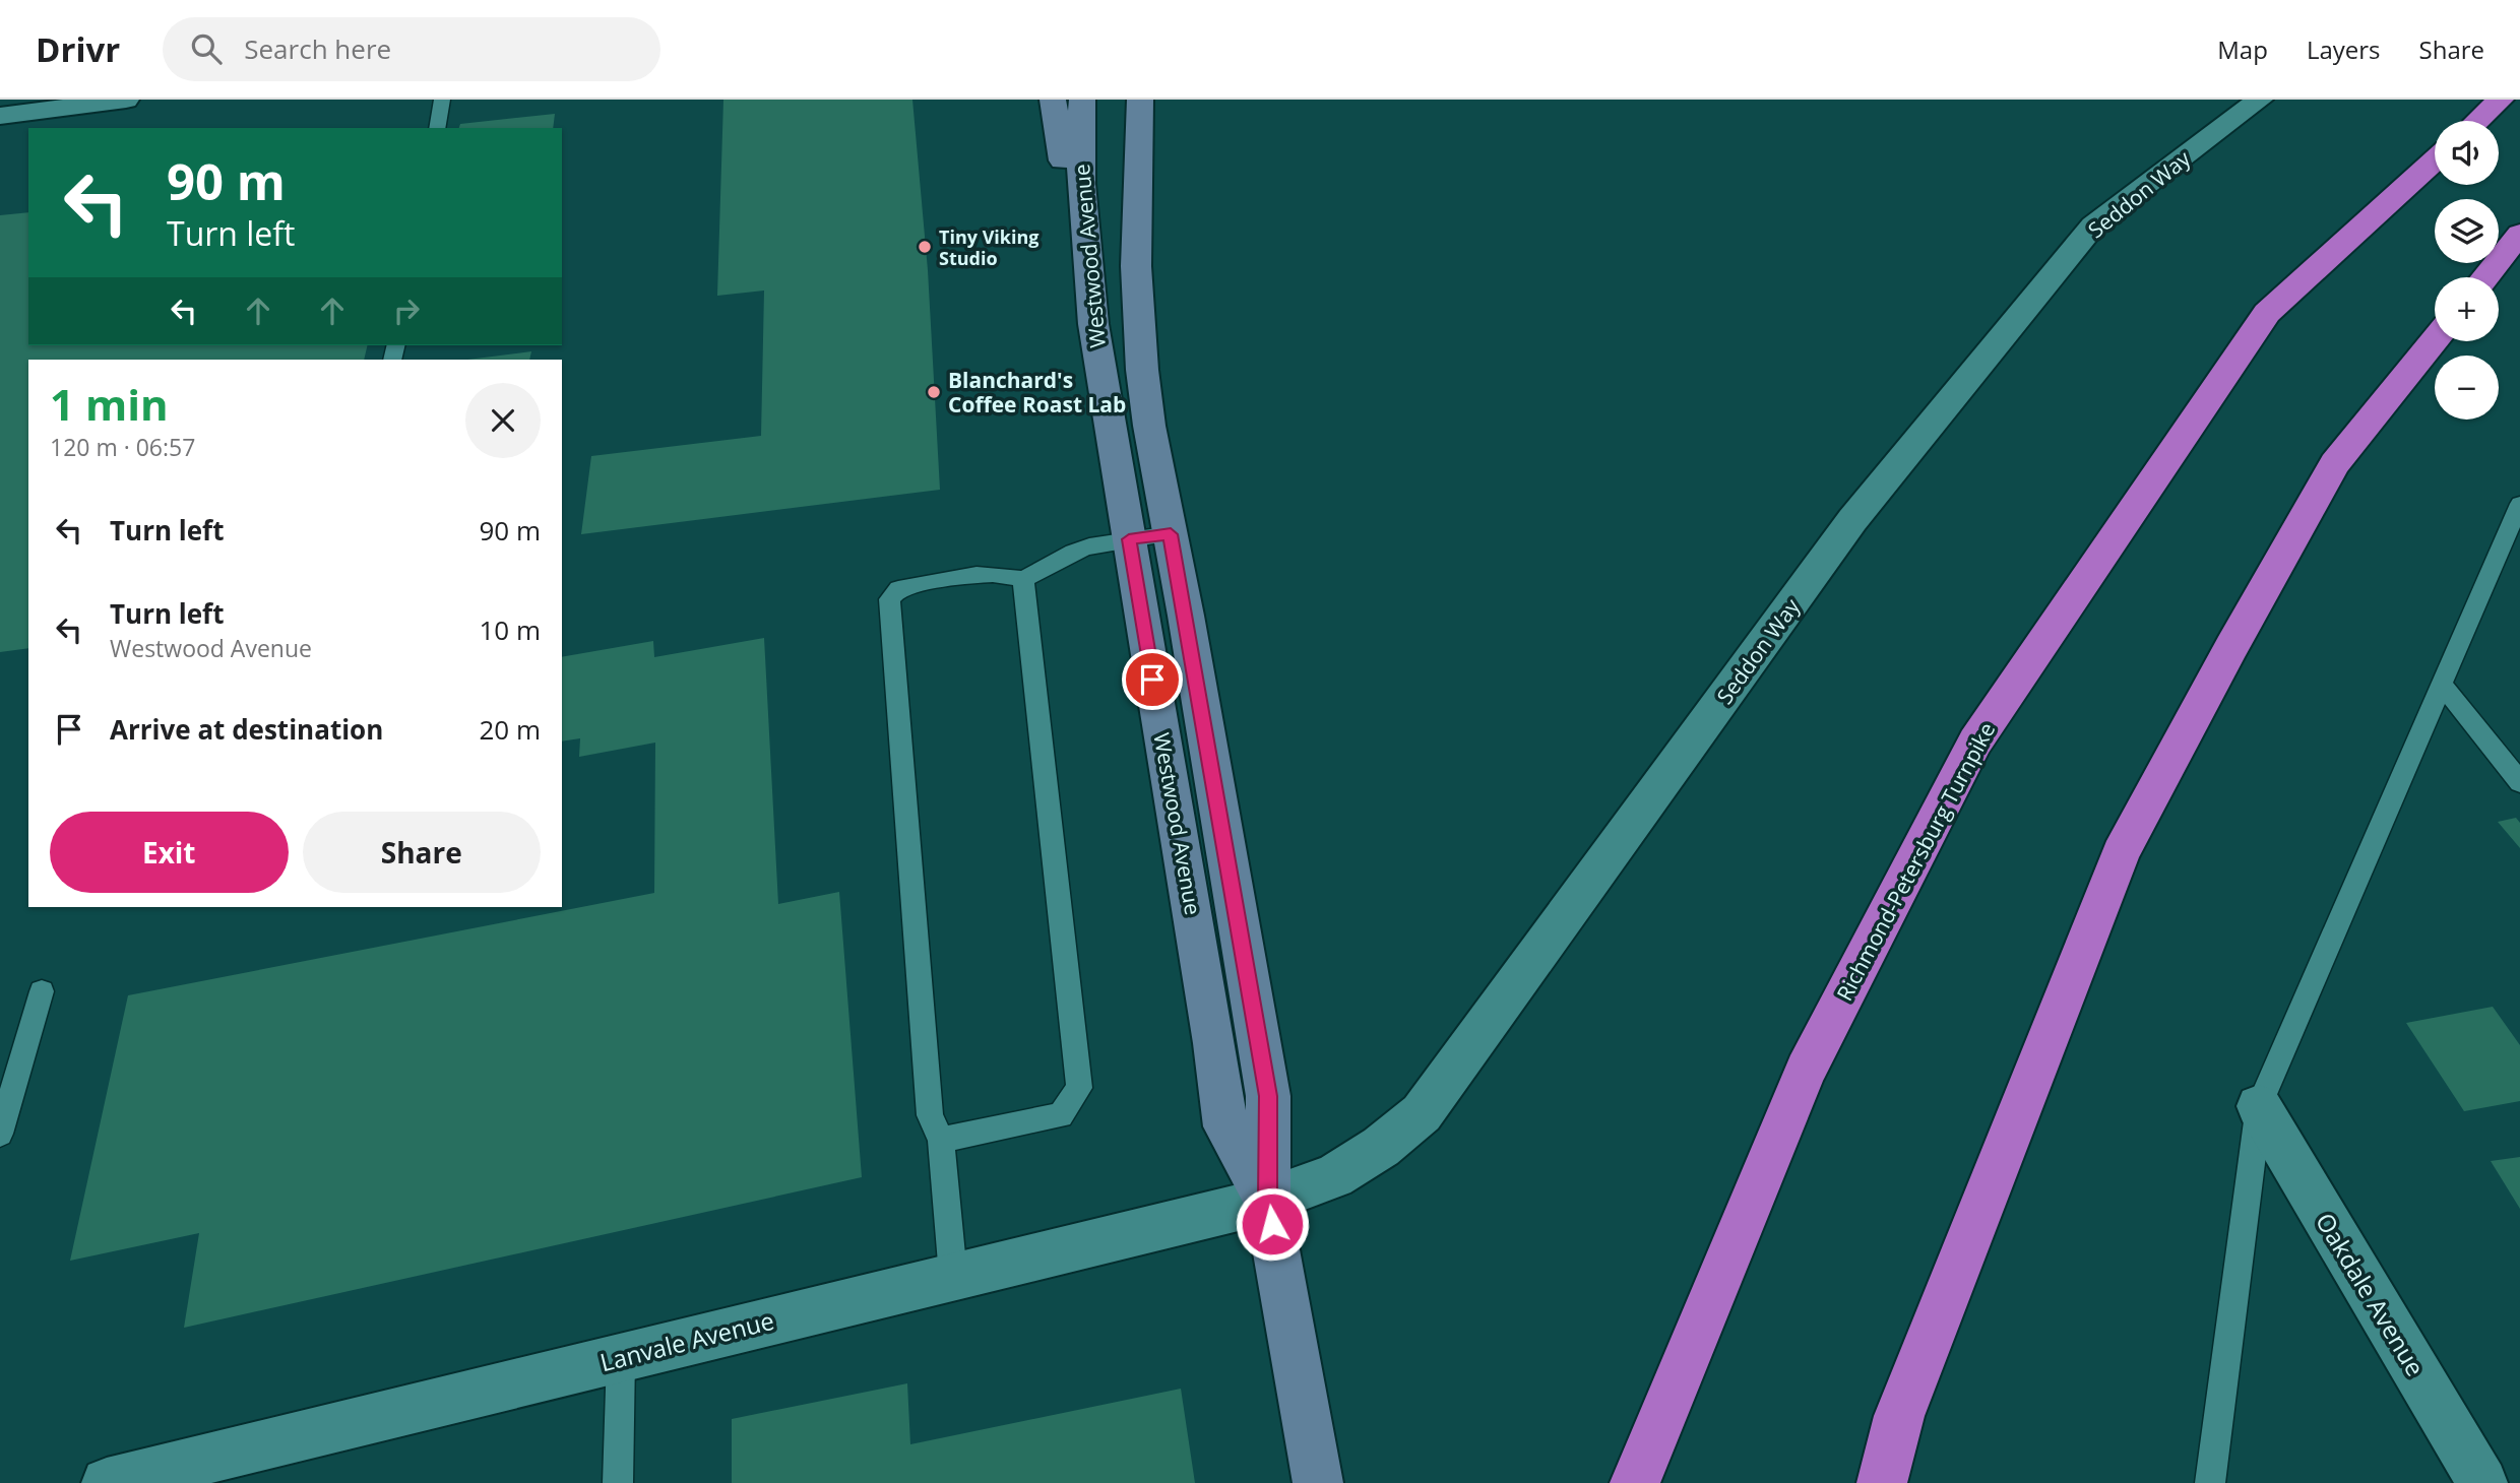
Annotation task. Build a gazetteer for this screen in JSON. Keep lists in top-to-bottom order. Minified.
{"streets":{"highway":["Richmond-Petersburg Turnpike"],"main road":["Westwood Avenue"],"street":["Seddon Way","Oakdale Avenue","Lanvale Avenue"]},"crossings":[["Seddon Way","Westwood Avenue"],["Seddon Way","Lanvale Avenue"],["Westwood Avenue","Lanvale Avenue"]],"places":["Tiny Viking Studio","Blanchard's Coffee Roast Lab"],"page":{"header":"Drivr","search":"Search here","nav":["Map","Layers","Share"],"map_buttons":["+","−"],"turn":["90 m","Turn left"],"heading":["1 min","120 m · 06:57"],"list":[{"name":"Turn left","value":"90 m"},{"name":"Turn left","note":"Westwood Avenue","value":"10 m"},{"name":"Arrive at destination","value":"20 m"}],"buttons":["Exit","Share"]}}
